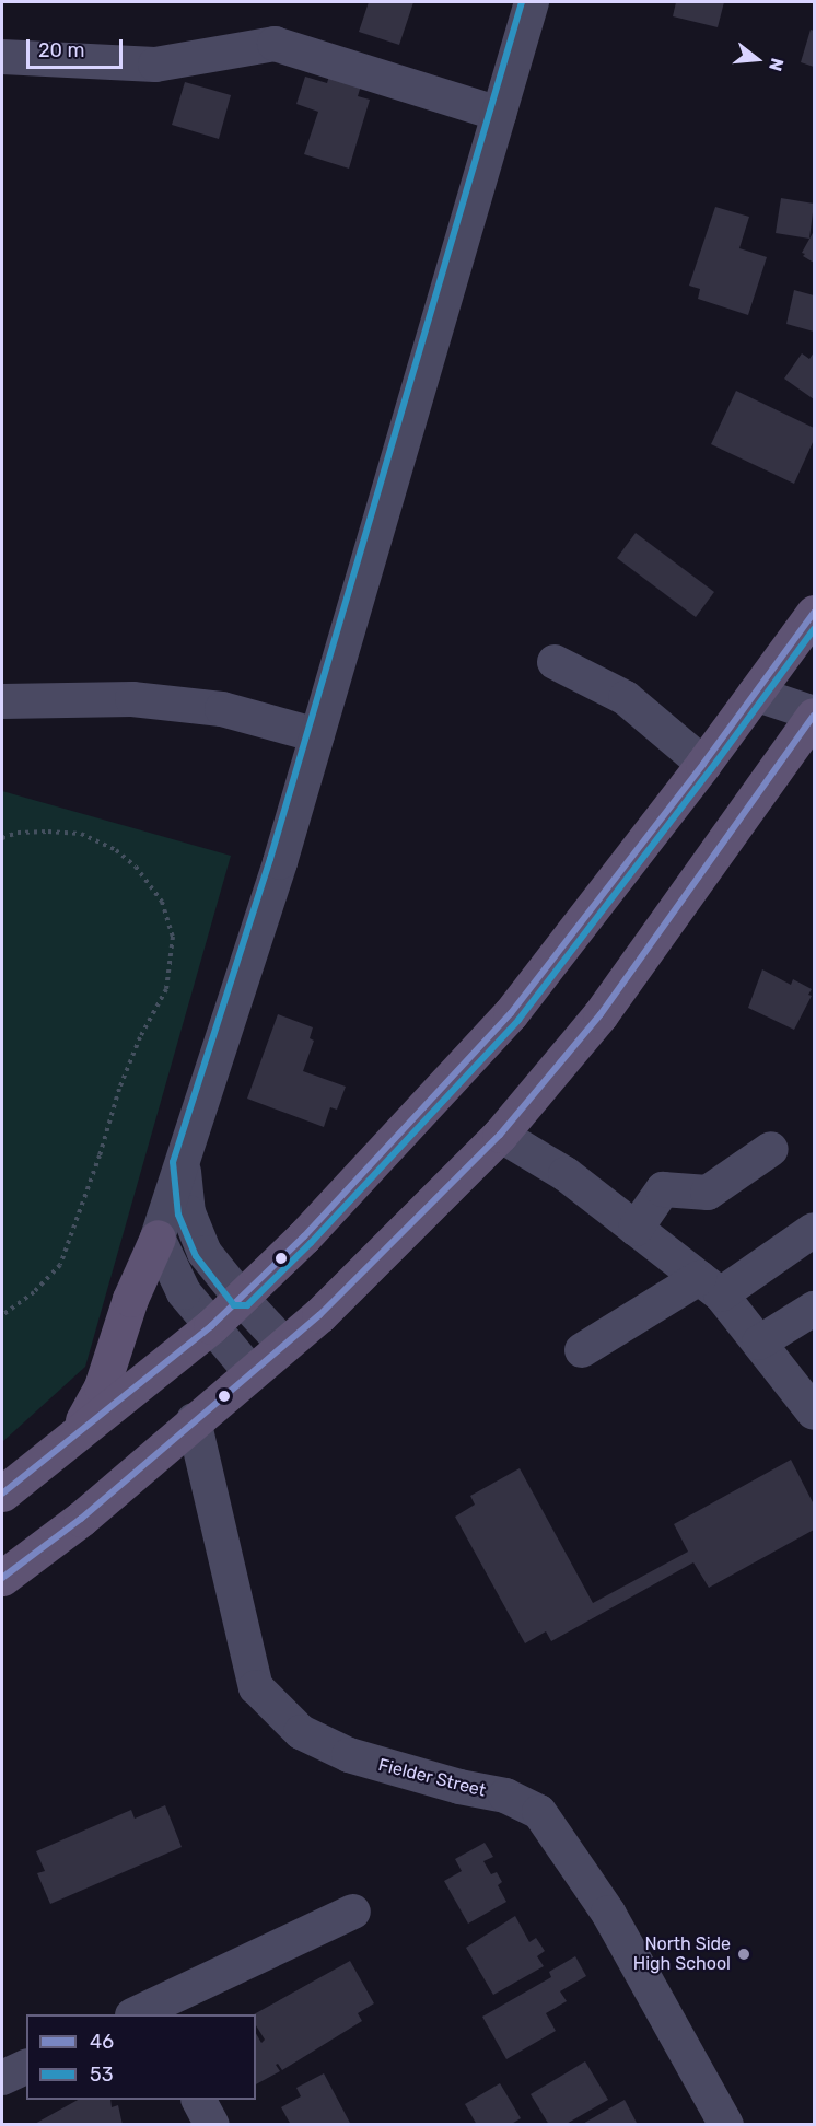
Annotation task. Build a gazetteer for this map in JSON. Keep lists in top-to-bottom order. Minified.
{"streets":{"street":["Fielder Street"]},"places":["North Side High School"],"lines":["transit line 53","transit line 46"],"legend":["46","53"],"scale_bar":"20 m","north":"right"}
